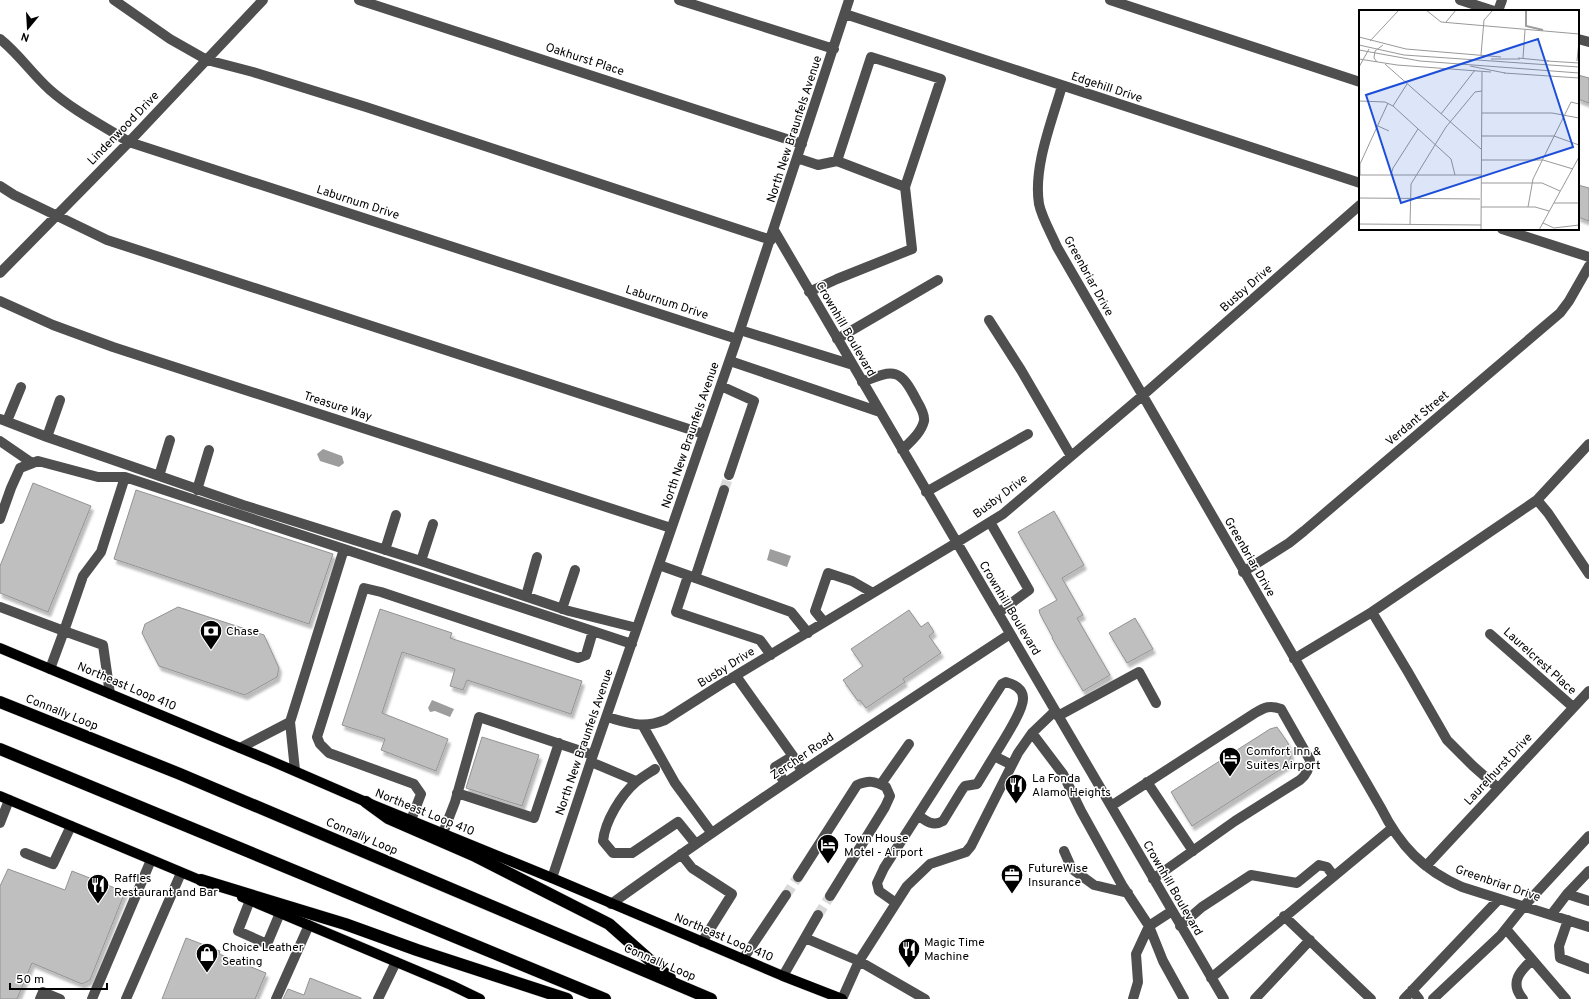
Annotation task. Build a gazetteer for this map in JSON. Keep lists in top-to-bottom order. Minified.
{"streets":{"highway":["Connally Loop"],"main road":["Northeast Loop 410"],"street":["Oakhurst Place","Edgehill Drive","Lindenwood Drive","North New Braunfels Avenue","Laburnum Drive","Greenbriar Drive","Busby Drive","Crownhill Boulevard","Treasure Way","Verdant Street","Laurelcrest Place","Zercher Road","Laurelhurst Drive"]},"crossings":[["Oakhurst Place","North New Braunfels Avenue"],["Edgehill Drive","North New Braunfels Avenue"],["Edgehill Drive","Greenbriar Drive"],["Lindenwood Drive","Laburnum Drive"],["North New Braunfels Avenue","Laburnum Drive"],["North New Braunfels Avenue","Busby Drive"],["North New Braunfels Avenue","Crownhill Boulevard"],["North New Braunfels Avenue","Treasure Way"],["North New Braunfels Avenue","Northeast Loop 410"],["Laburnum Drive","Crownhill Boulevard"],["Greenbriar Drive","Busby Drive"],["Greenbriar Drive","Verdant Street"],["Greenbriar Drive","Laurelhurst Drive"],["Busby Drive","Crownhill Boulevard"],["Crownhill Boulevard","Zercher Road"],["Laurelcrest Place","Laurelhurst Drive"],["Northeast Loop 410","Zercher Road"]],"places":{"bank":["Chase"],"hotel":["Comfort Inn & Suites Airport","Town House Motel - Airport"],"restaurant":["La Fonda Alamo Heights","Raffles Restaurant and Bar","Magic Time Machine"],"office":["FutureWise Insurance"],"shop":["Choice Leather Seating"]},"scale_bar":"50 m","north":"bottom"}
